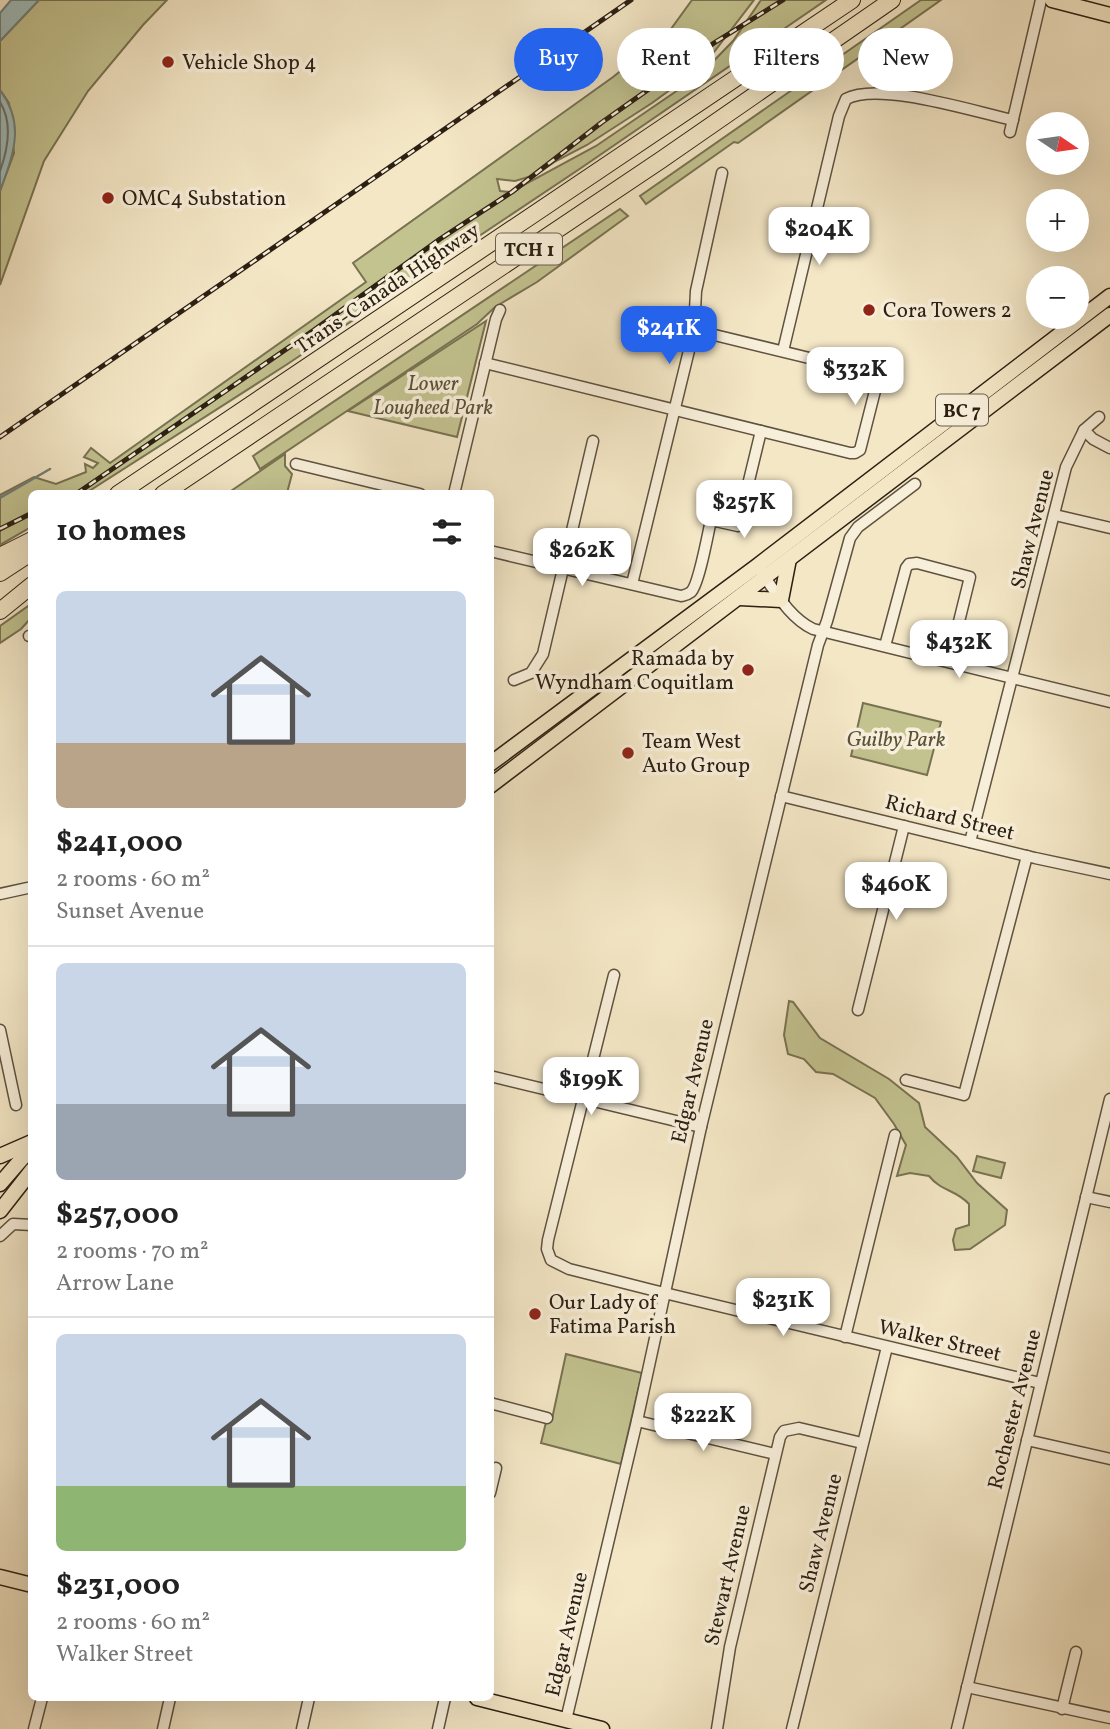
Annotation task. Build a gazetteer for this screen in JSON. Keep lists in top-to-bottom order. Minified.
{"streets":{"highway":["TCH 1","Trans-Canada Highway"],"main road":["BC 7"],"street":["Shaw Avenue","Richard Street","Edgar Avenue","Walker Street","Rochester Avenue","Stewart Avenue"]},"crossings":[["Shaw Avenue","Richard Street"],["Shaw Avenue","Walker Street"],["Shaw Avenue","Stewart Avenue"],["Richard Street","Edgar Avenue"],["Edgar Avenue","Walker Street"],["Walker Street","Rochester Avenue"]],"parks":["Lower Lougheed Park","Guilby Park"],"places":["Vehicle Shop 4","OMC4 Substation","Cora Towers 2","Ramada by Wyndham Coquitlam","Team West Auto Group","Our Lady of Fatima Parish"],"north":"right","page":{"chip":["Buy","Rent","Filters","New"],"map_buttons":["+","−"],"price":["$204K","$241K","$332K","$257K","$262K","$432K","$460K","$199K","$231K","$222K"],"heading":"10 homes","list":[{"name":"$241,000","note":"2 rooms · 60 m² · Sunset Avenue"},{"name":"$257,000","note":"2 rooms · 70 m² · Arrow Lane"},{"name":"$231,000","note":"2 rooms · 60 m² · Walker Street"}]}}
